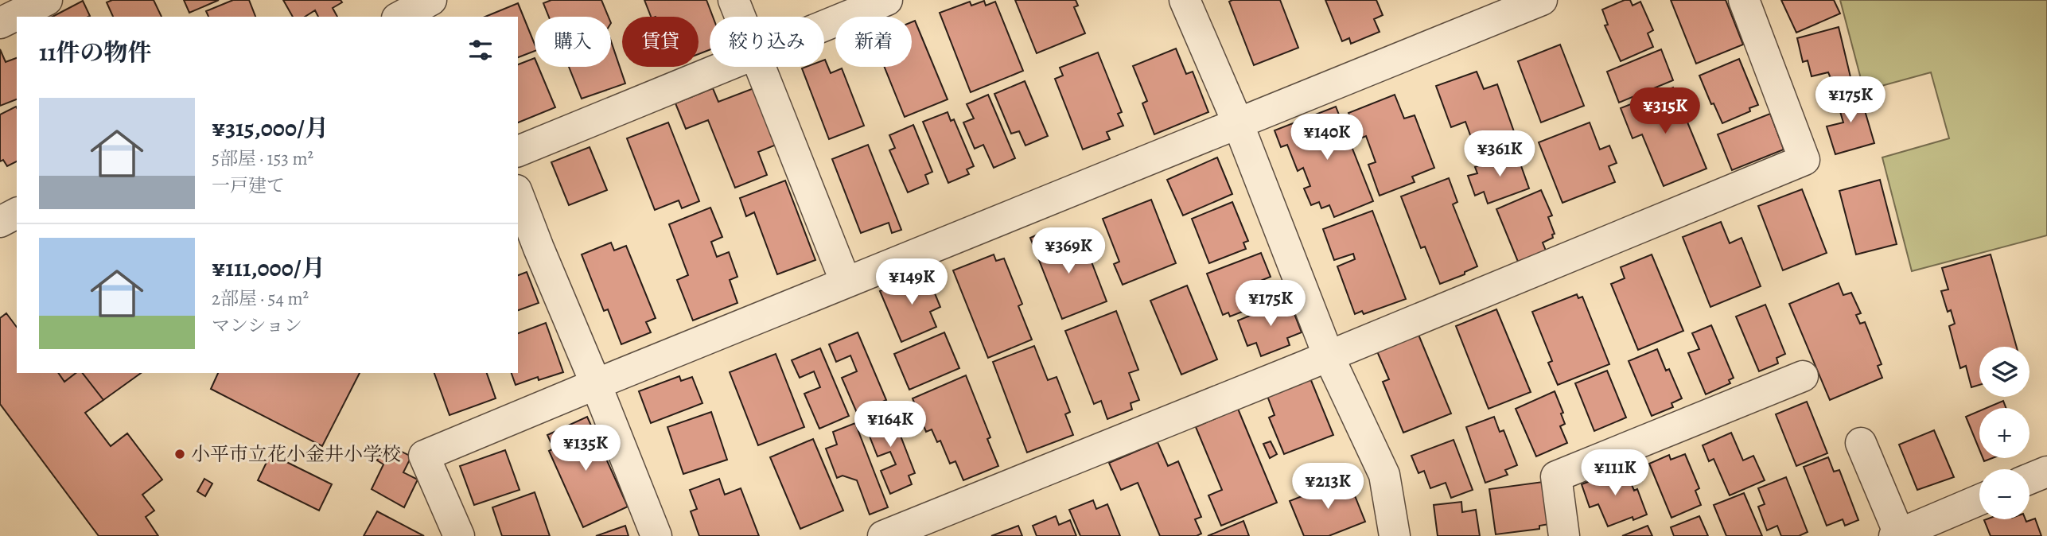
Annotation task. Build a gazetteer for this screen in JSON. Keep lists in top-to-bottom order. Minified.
{"places":["小平市立花小金井小学校"],"page":{"chip":["購入","賃貸","絞り込み","新着"],"heading":"11件の物件","price":["¥175K","¥315K","¥140K","¥361K","¥369K","¥149K","¥175K","¥164K","¥135K","¥111K","¥213K"],"list":[{"name":"¥315,000/月","note":"5部屋 · 153 m² · 一戸建て"},{"name":"¥111,000/月","note":"2部屋 · 54 m² · マンション"}],"map_buttons":["+","−"]}}
